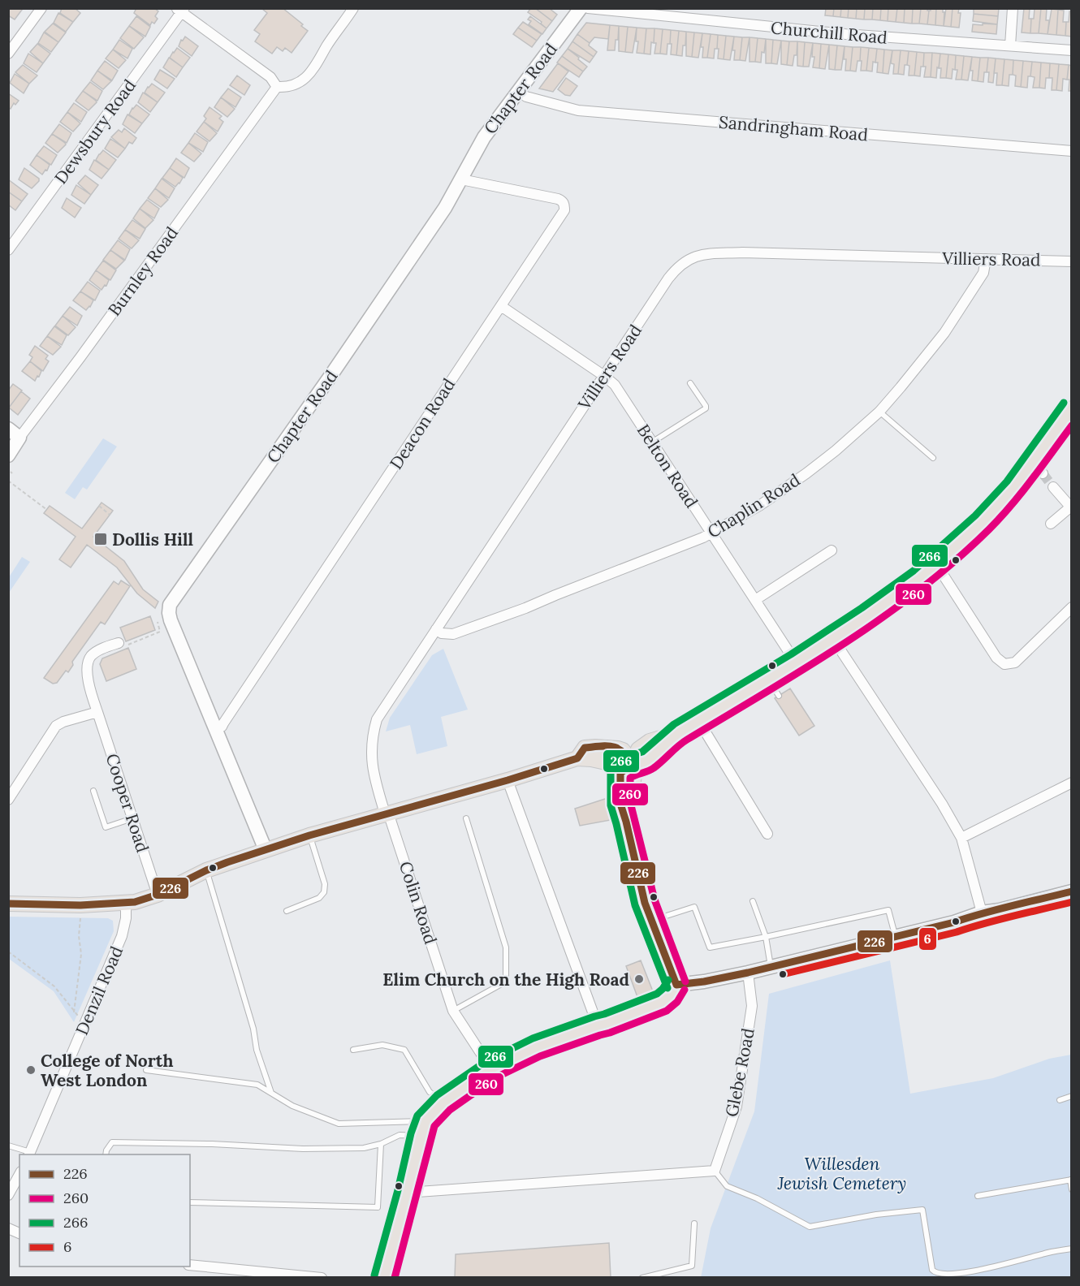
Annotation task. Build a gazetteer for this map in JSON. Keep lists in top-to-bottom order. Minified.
{"streets":{"street":["Churchill Road","Chapter Road","Sandringham Road","Dewsbury Road","Villiers Road","Burnley Road","Deacon Road","Belton Road","Chaplin Road","Cooper Road","Colin Road","Denzil Road","Glebe Road"]},"crossings":[["Chapter Road","Sandringham Road"],["Chapter Road","Deacon Road"],["Villiers Road","Belton Road"],["Villiers Road","Chaplin Road"],["Villiers Road","Colin Road"],["Deacon Road","Belton Road"],["Belton Road","Chaplin Road"]],"parks":["Willesden Jewish Cemetery"],"places":{"transit":["Dollis Hill"],"other":["Elim Church on the High Road","College of North West London"]},"lines":["transit line 266","transit line 260","transit line 226","transit line 6"],"legend":["226","260","266","6"]}
